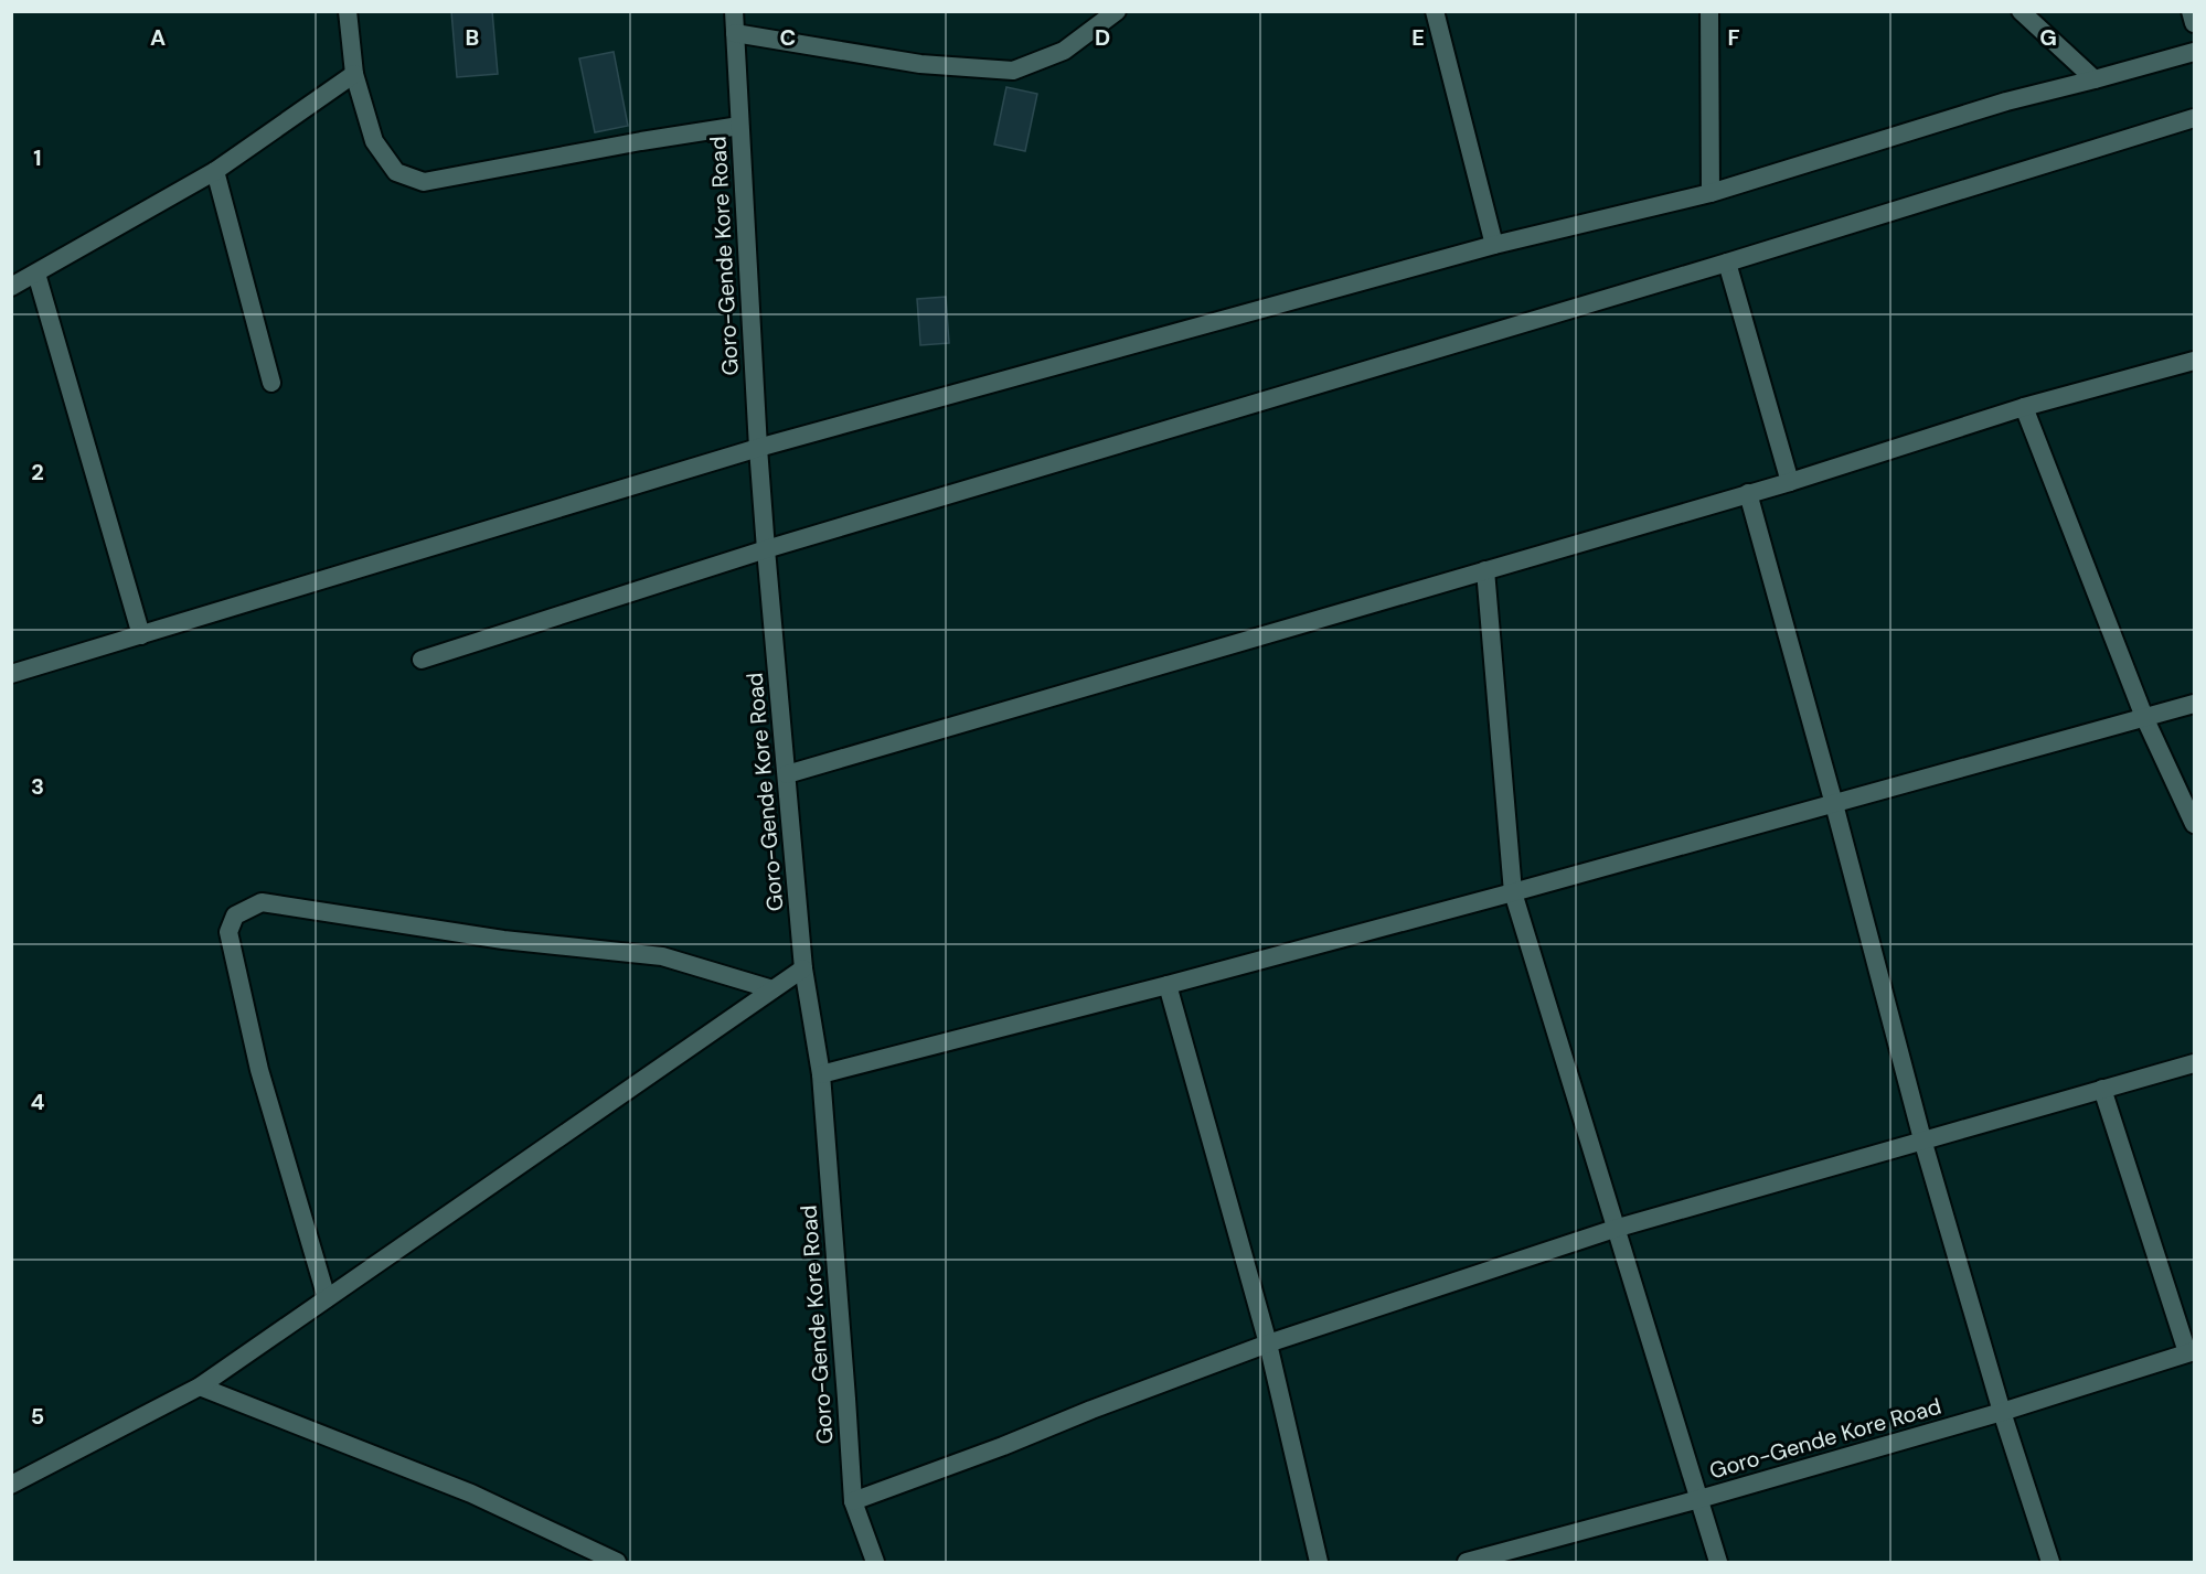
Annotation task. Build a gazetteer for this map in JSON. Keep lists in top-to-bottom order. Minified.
{"streets":{"street":["Goro-Gende Kore Road"]},"grid":{"columns":["A","B","C","D","E","F","G"],"rows":["1","2","3","4","5"]}}
